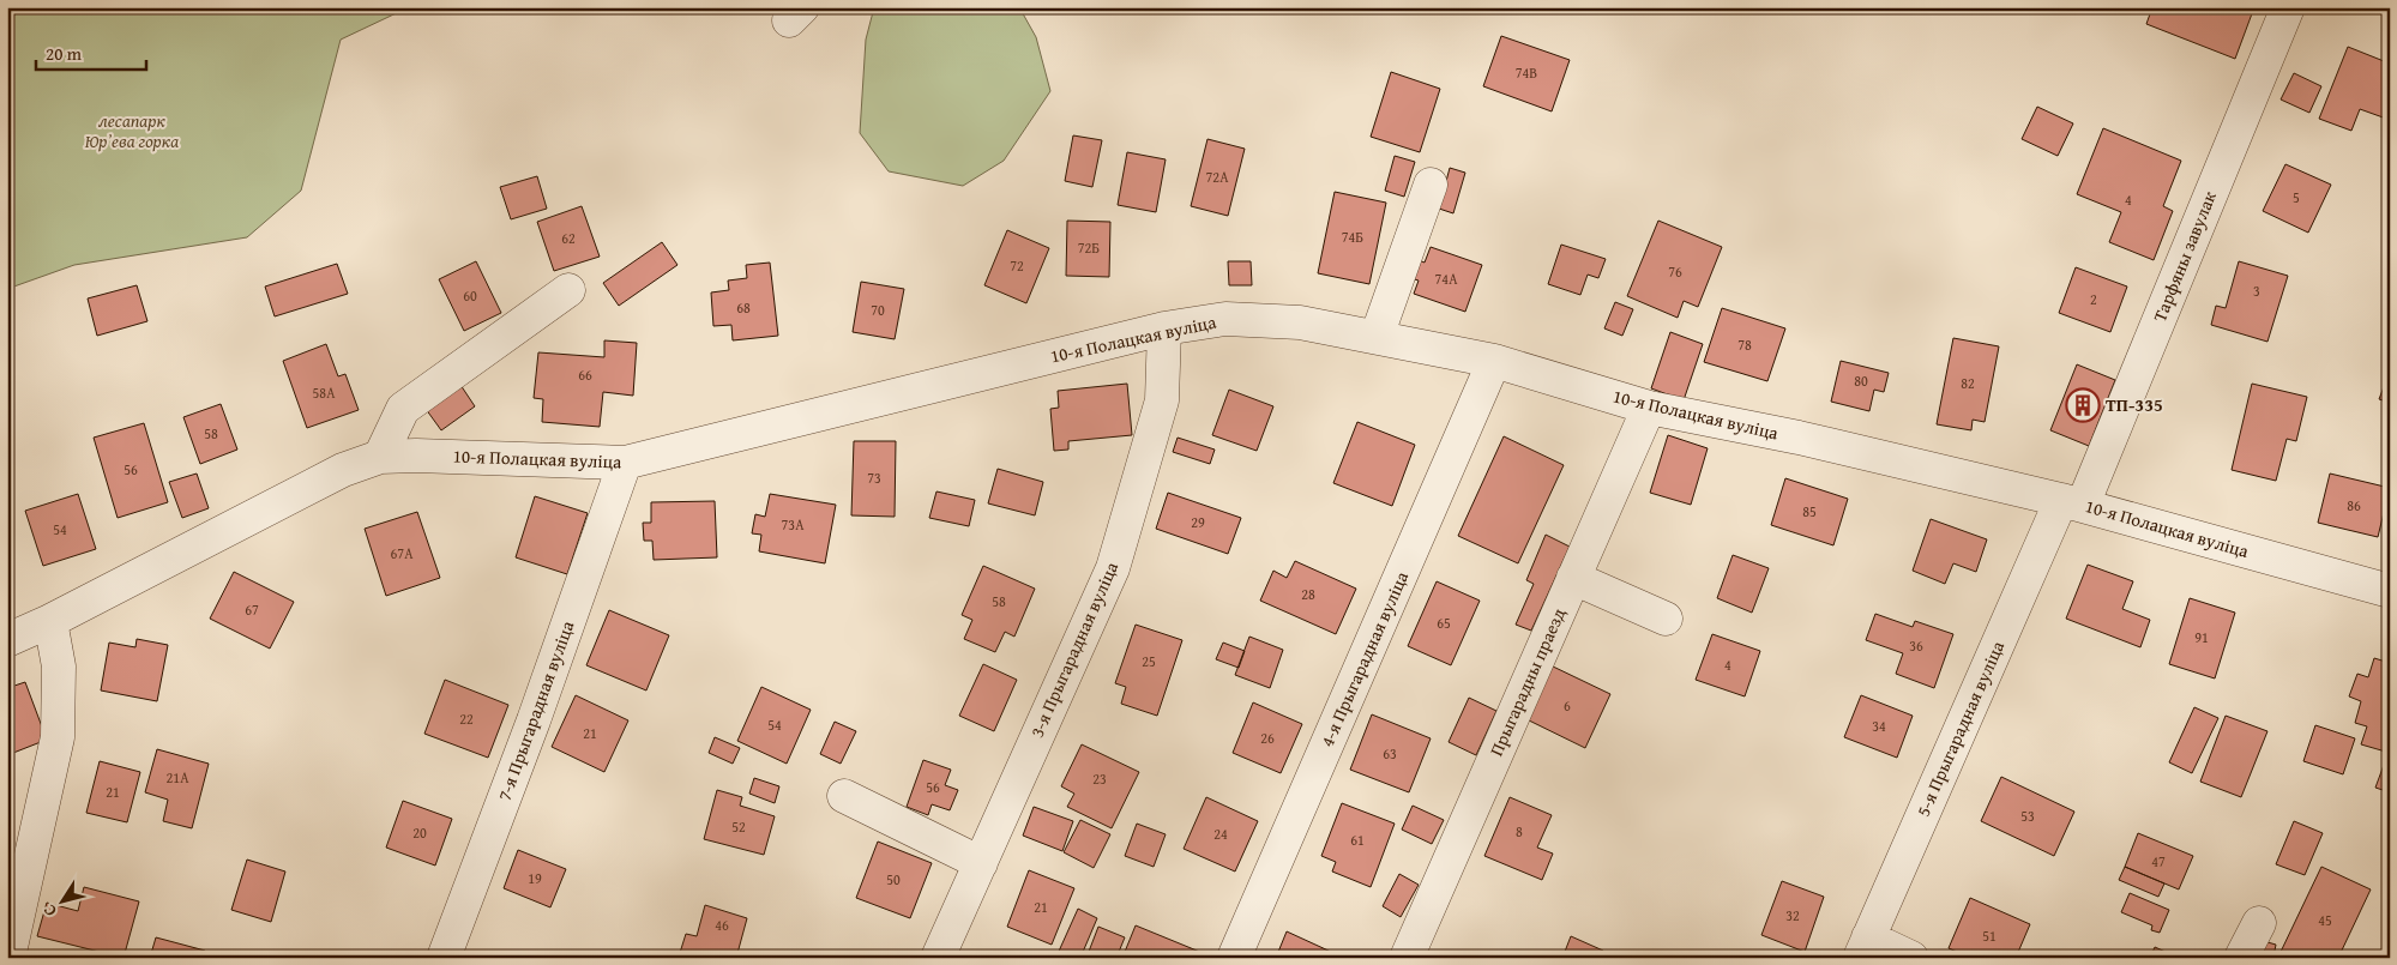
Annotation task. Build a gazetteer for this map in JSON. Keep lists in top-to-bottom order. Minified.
{"streets":{"street":["Тарфяны завулак","10-я Полацкая вуліца","3-я Прыгарадная вуліца","4-я Прыгарадная вуліца","Прыгарадны праезд","7-я Прыгарадная вуліца","5-я Прыгарадная вуліца"]},"crossings":[["Тарфяны завулак","10-я Полацкая вуліца"],["Тарфяны завулак","5-я Прыгарадная вуліца"],["10-я Полацкая вуліца","3-я Прыгарадная вуліца"],["10-я Полацкая вуліца","4-я Прыгарадная вуліца"],["10-я Полацкая вуліца","Прыгарадны праезд"],["10-я Полацкая вуліца","7-я Прыгарадная вуліца"],["10-я Полацкая вуліца","5-я Прыгарадная вуліца"]],"parks":["лесапарк Юрʼева горка"],"places":{"building":["ТП-335"]},"house_numbers":["74В","72А","5","4","74Б","62","72Б","72","76","74А","3","60","2","68","70","78","66","80","82","58А","58","56","73","86","85","29","73А","54","67А","28","58","67","65","91","36","25","4","6","22","54","34","21","26","63","21А","23","56","21","53","52","8","20","24","61","47","19","50","21","32","45","46","51"],"scale_bar":"20 m","north":"bottom left"}
